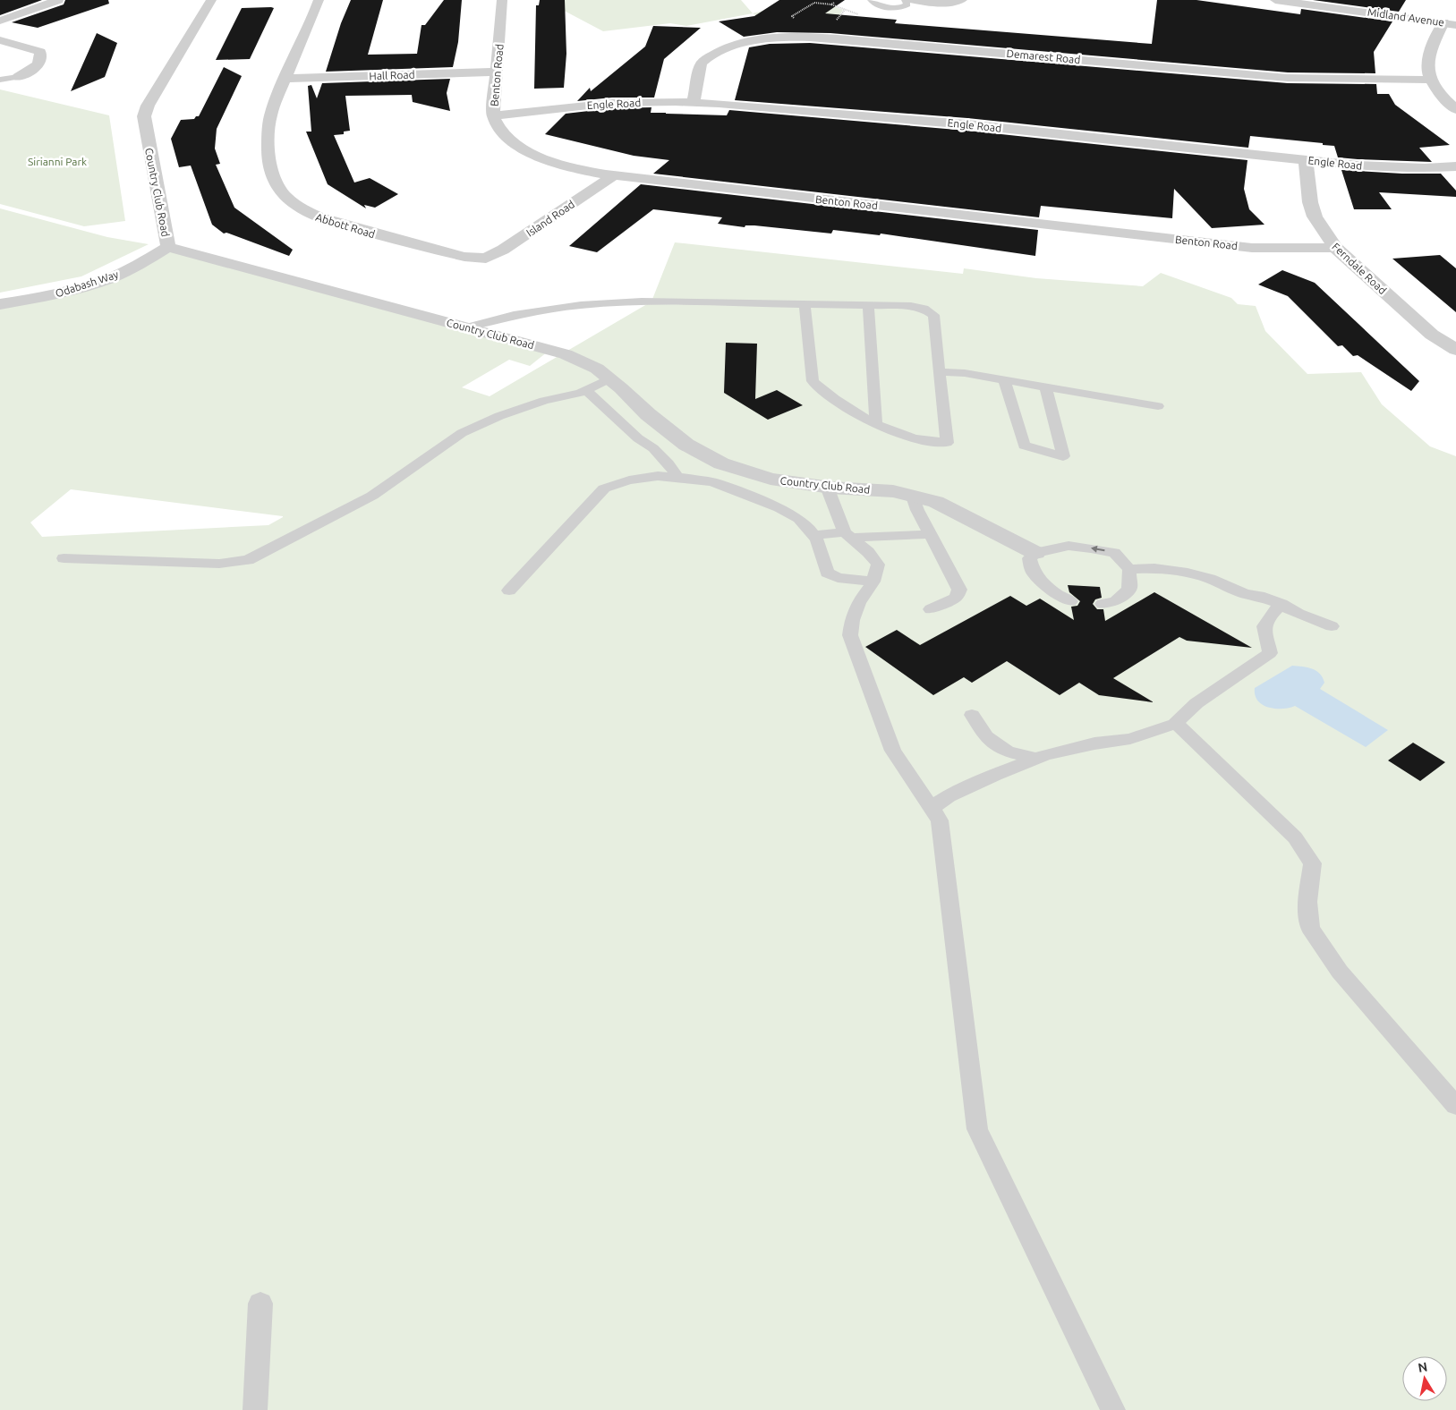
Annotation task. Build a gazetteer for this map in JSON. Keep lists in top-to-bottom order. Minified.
{"streets":{"street":["Midland Avenue","Demarest Road","Hall Road","Benton Road","Engle Road","Country Club Road","Island Road","Abbott Road","Ferndale Road","Odabash Way"]},"crossings":[["Demarest Road","Engle Road"],["Hall Road","Benton Road"],["Hall Road","Abbott Road"],["Benton Road","Engle Road"],["Benton Road","Island Road"],["Benton Road","Ferndale Road"],["Engle Road","Ferndale Road"],["Country Club Road","Odabash Way"],["Island Road","Abbott Road"]],"parks":["Sirianni Park"],"north":"top"}
